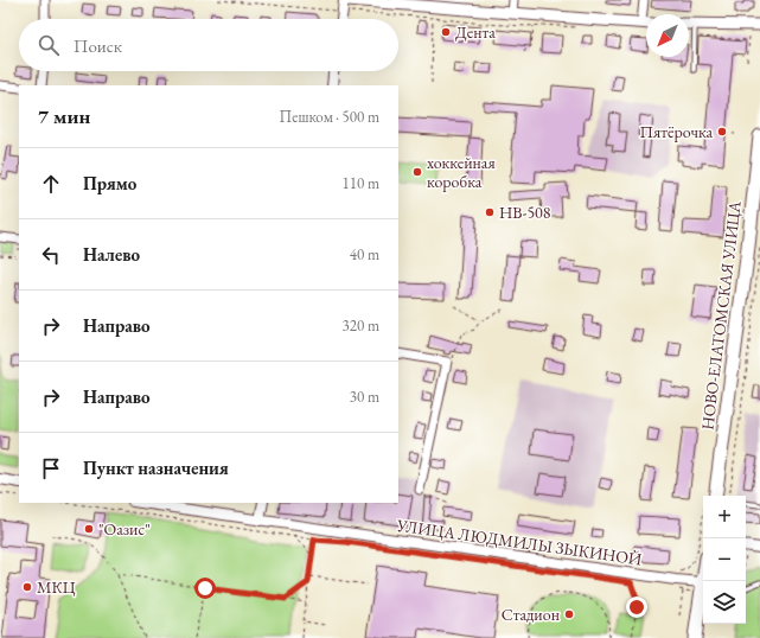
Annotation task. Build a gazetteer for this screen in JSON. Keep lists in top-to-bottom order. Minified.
{"streets":{"main road":["НОВО-ЕЛАТОМСКАЯ УЛИЦА"],"street":["УЛИЦА ЛЮДМИЛЫ ЗЫКИНОЙ"]},"places":["Дента","Пятёрочка","хоккейная коробка","НВ-508","\"Оазис\"","МКЦ","Стадион"],"north":"bottom left","page":{"search":"Поиск","heading":["7 мин","Пешком · 500 m"],"list":[["Прямо","110 m"],["Налево","40 m"],["Направо","320 m"],["Направо","30 m"],"Пункт назначения"],"map_buttons":["+","−"]}}
